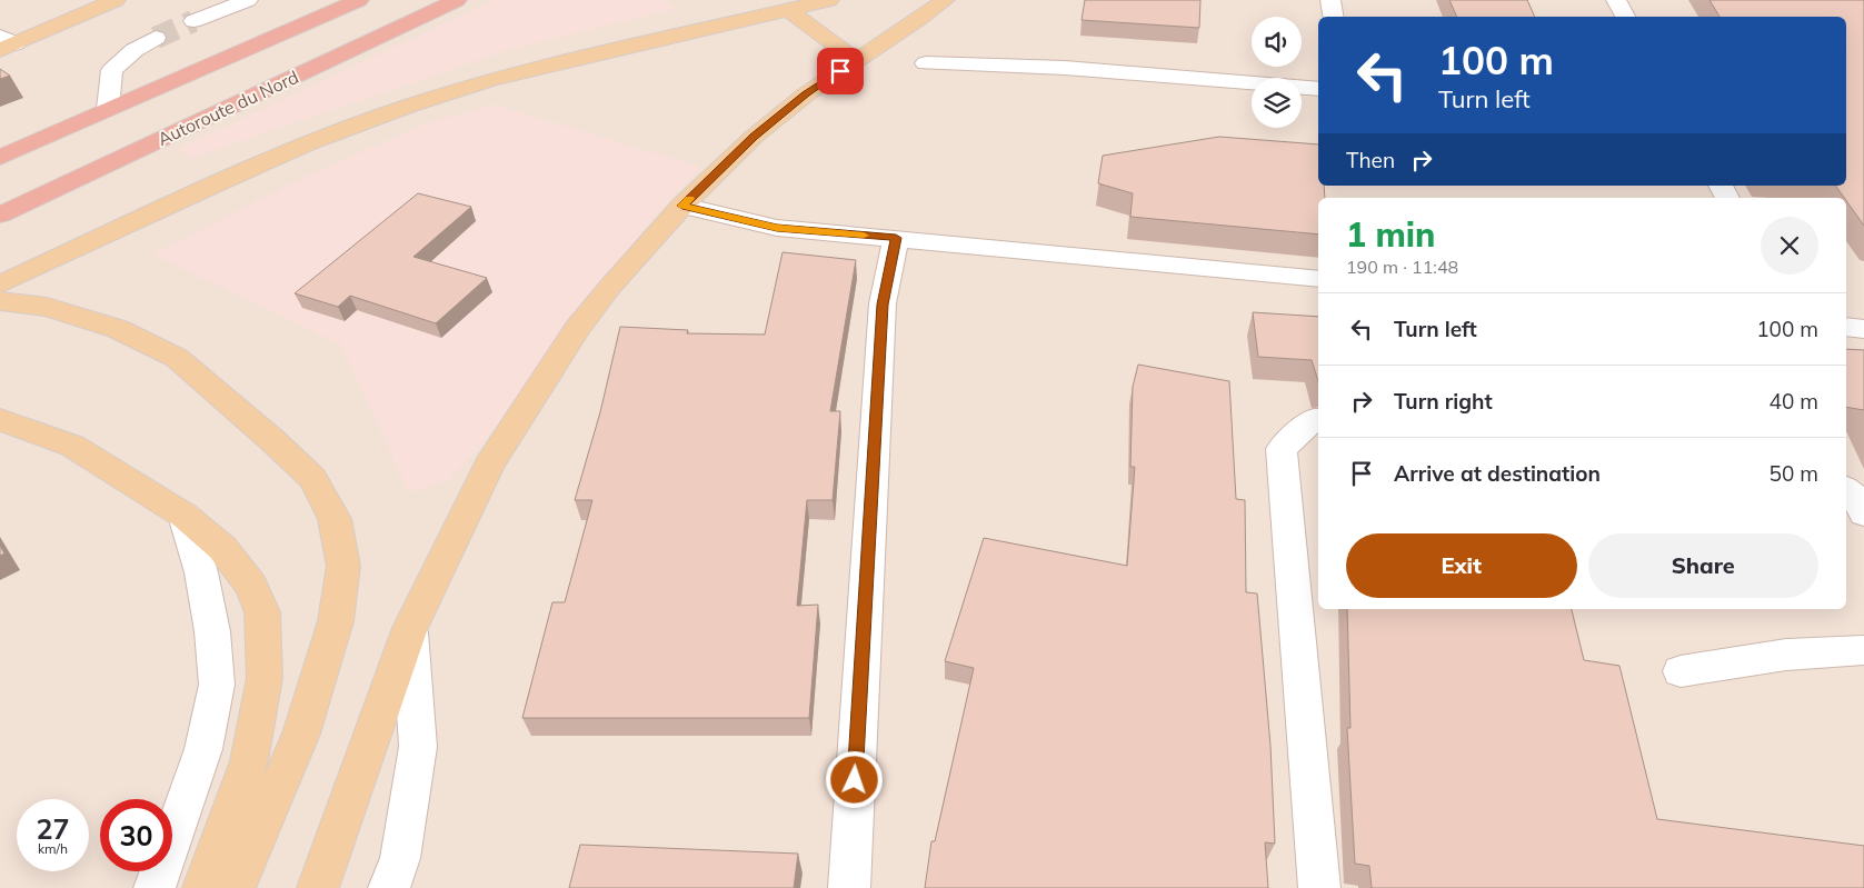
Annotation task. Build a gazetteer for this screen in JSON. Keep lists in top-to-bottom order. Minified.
{"streets":{"highway":["Autoroute du Nord"]},"page":{"turn":["100 m","Turn left"],"then":"Then","heading":["1 min","190 m · 11:48"],"list":[{"name":"Turn left","value":"100 m"},{"name":"Turn right","value":"40 m"},{"name":"Arrive at destination","value":"50 m"}],"buttons":["Exit","Share"],"speed":"27 km/h","limit":"30"}}
